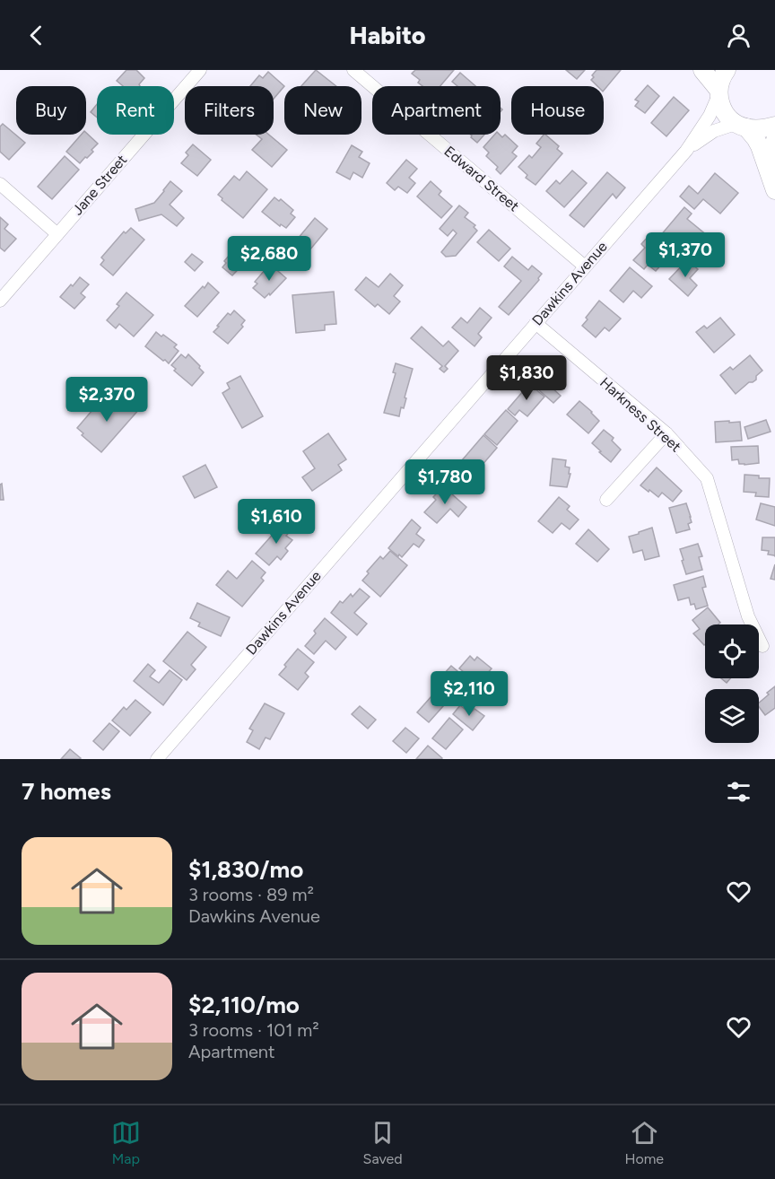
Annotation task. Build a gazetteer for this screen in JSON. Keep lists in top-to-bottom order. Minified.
{"streets":{"street":["Edward Street","Jane Street","Dawkins Avenue","Harkness Street"]},"crossings":[["Edward Street","Dawkins Avenue"],["Dawkins Avenue","Harkness Street"]],"page":{"header":"Habito","chip":["Buy","Rent","Filters","New","Apartment","House"],"price":["$1,370","$2,680","$1,830","$2,370","$1,780","$1,610","$2,110"],"heading":"7 homes","list":[{"name":"$1,830/mo","note":"3 rooms · 89 m² · Dawkins Avenue"},{"name":"$2,110/mo","note":"3 rooms · 101 m² · Apartment"}],"tabs":["Map","Saved","Home"]}}
